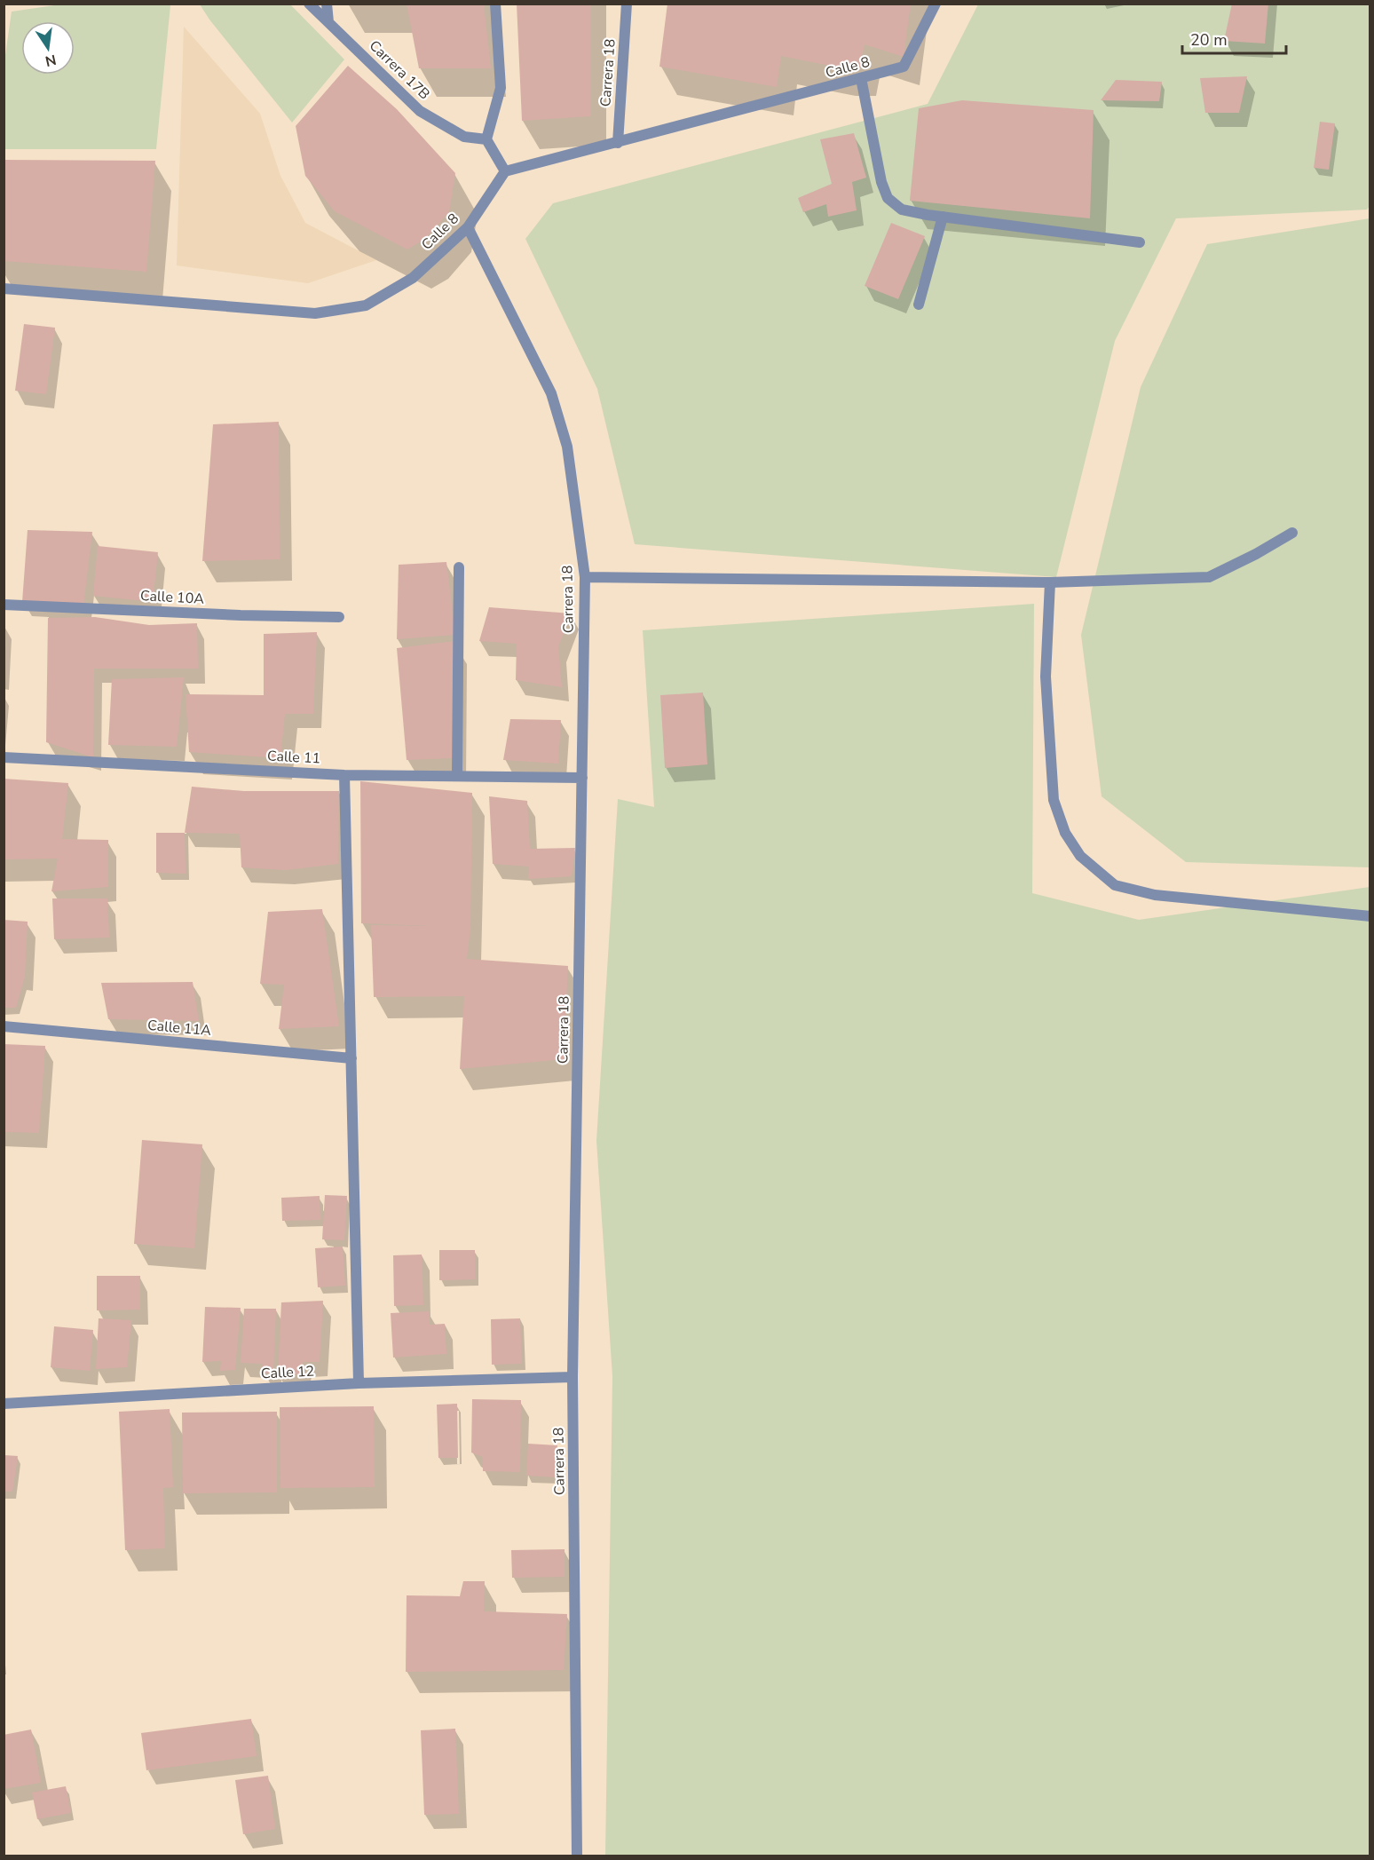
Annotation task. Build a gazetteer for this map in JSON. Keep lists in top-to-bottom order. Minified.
{"streets":{"street":["Calle 8","Carrera 17B","Carrera 18","Calle 10A","Calle 11","Calle 11A","Calle 12"]},"crossings":[["Calle 8","Carrera 18"],["Carrera 18","Calle 11"],["Carrera 18","Calle 12"]],"scale_bar":"20 m","north":"bottom"}
